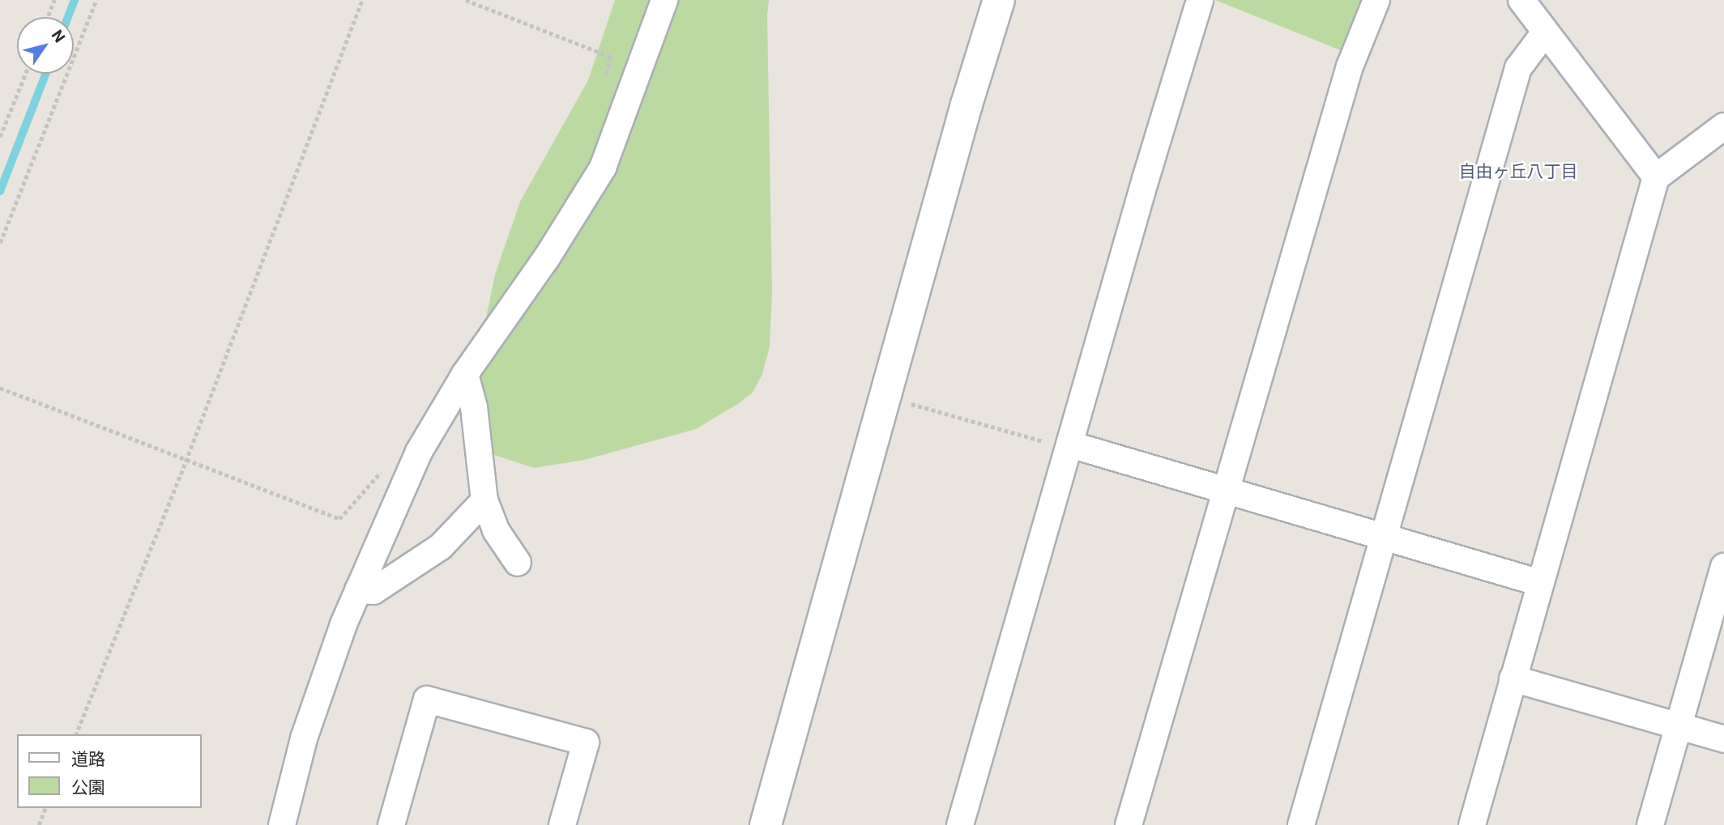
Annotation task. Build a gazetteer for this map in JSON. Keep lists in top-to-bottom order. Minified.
{"districts":["自由ヶ丘八丁目"],"legend":["道路","公園"],"north":"top right"}
